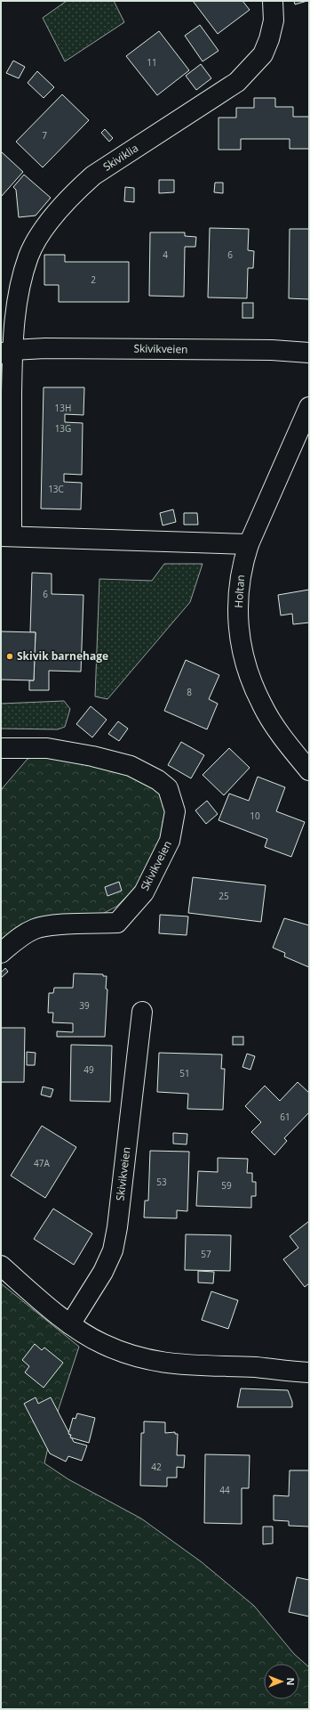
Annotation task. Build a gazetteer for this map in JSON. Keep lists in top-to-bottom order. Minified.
{"streets":{"street":["Skiviklia","Skivikveien","Holtan"]},"crossings":[["Skiviklia","Skivikveien"]],"places":["Skivik barnehage"],"house_numbers":["11","7","4","6","2","13H","13G","13C","6","8","10","25","39","49","51","61","47A","53","59","57","42","44"],"north":"right"}
